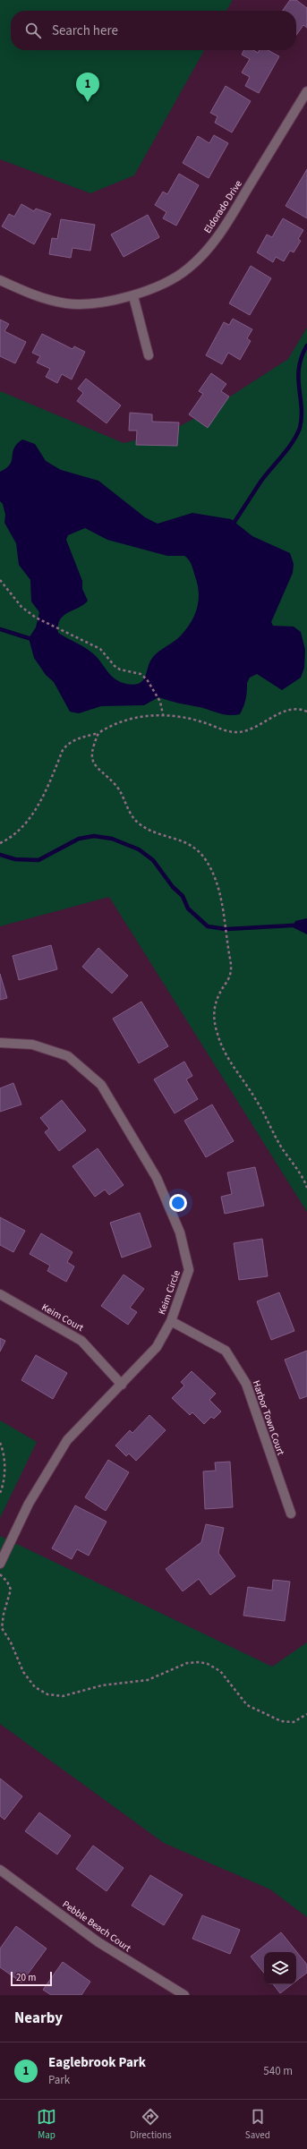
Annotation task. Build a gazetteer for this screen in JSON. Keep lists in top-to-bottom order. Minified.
{"streets":{"street":["Eldorado Drive","Keim Circle","Keim Court","Harbor Town Court","Pebble Beach Court"]},"crossings":[["Keim Circle","Keim Court"],["Keim Circle","Harbor Town Court"]],"scale_bar":"20 m","page":{"search":"Search here","pins":"1","scale":"20 m","heading":"Nearby","list":[{"mark":"1","name":"Eaglebrook Park","note":"Park","value":"540 m"}],"nav":["Map","Directions","Saved"]}}
